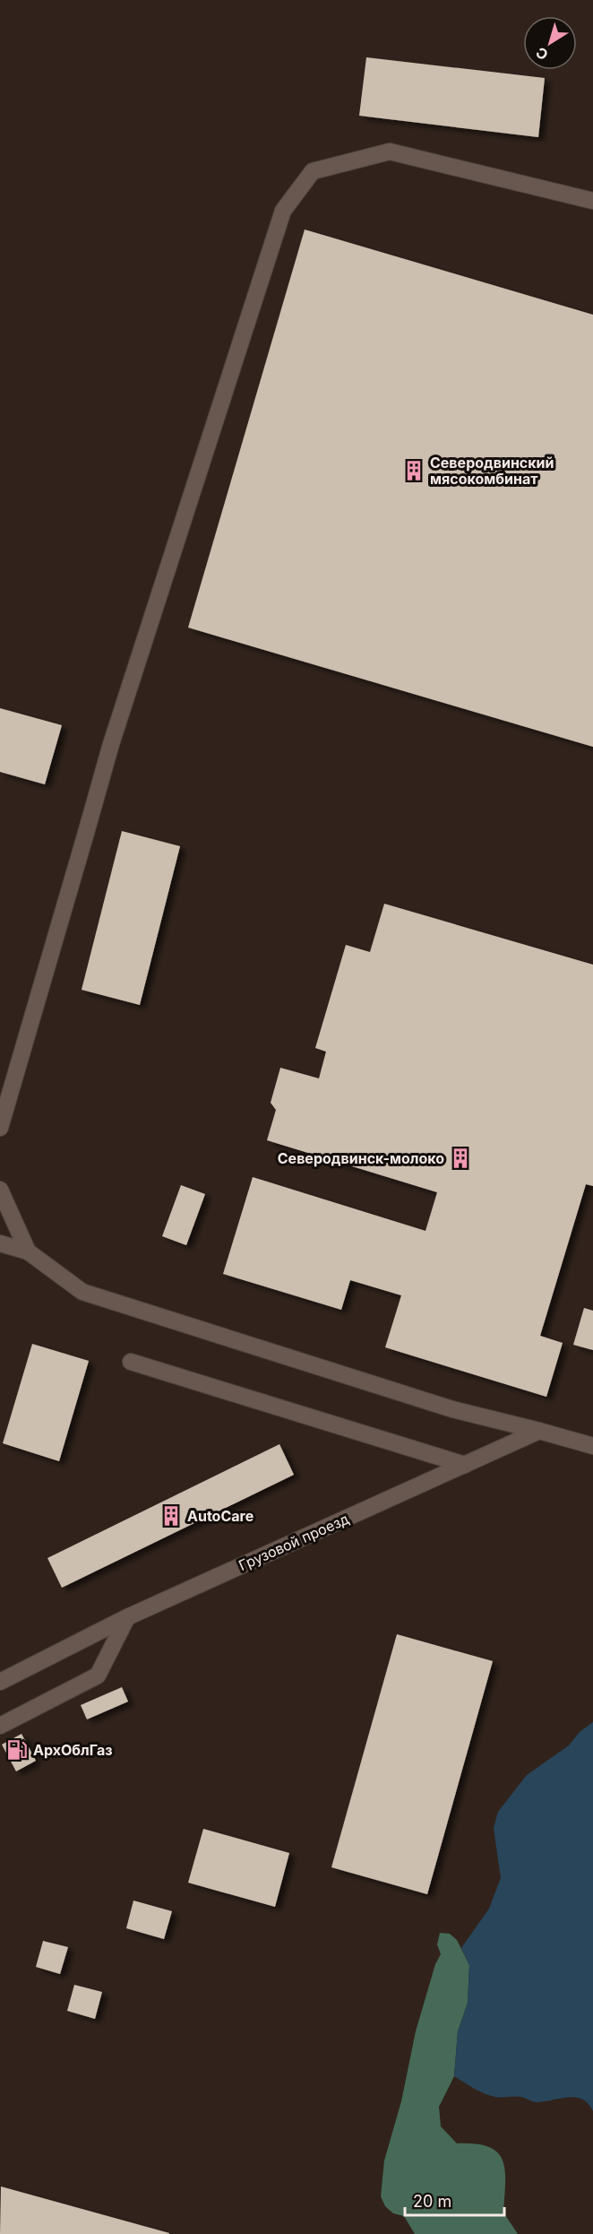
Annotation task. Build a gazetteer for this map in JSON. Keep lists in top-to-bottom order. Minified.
{"streets":{"street":["Грузовой проезд"]},"places":{"building":["Северодвинский мясокомбинат","Северодвинск-молоко","AutoCare"],"fuel station":["АрхОблГаз"]},"scale_bar":"20 m","north":"bottom left"}
